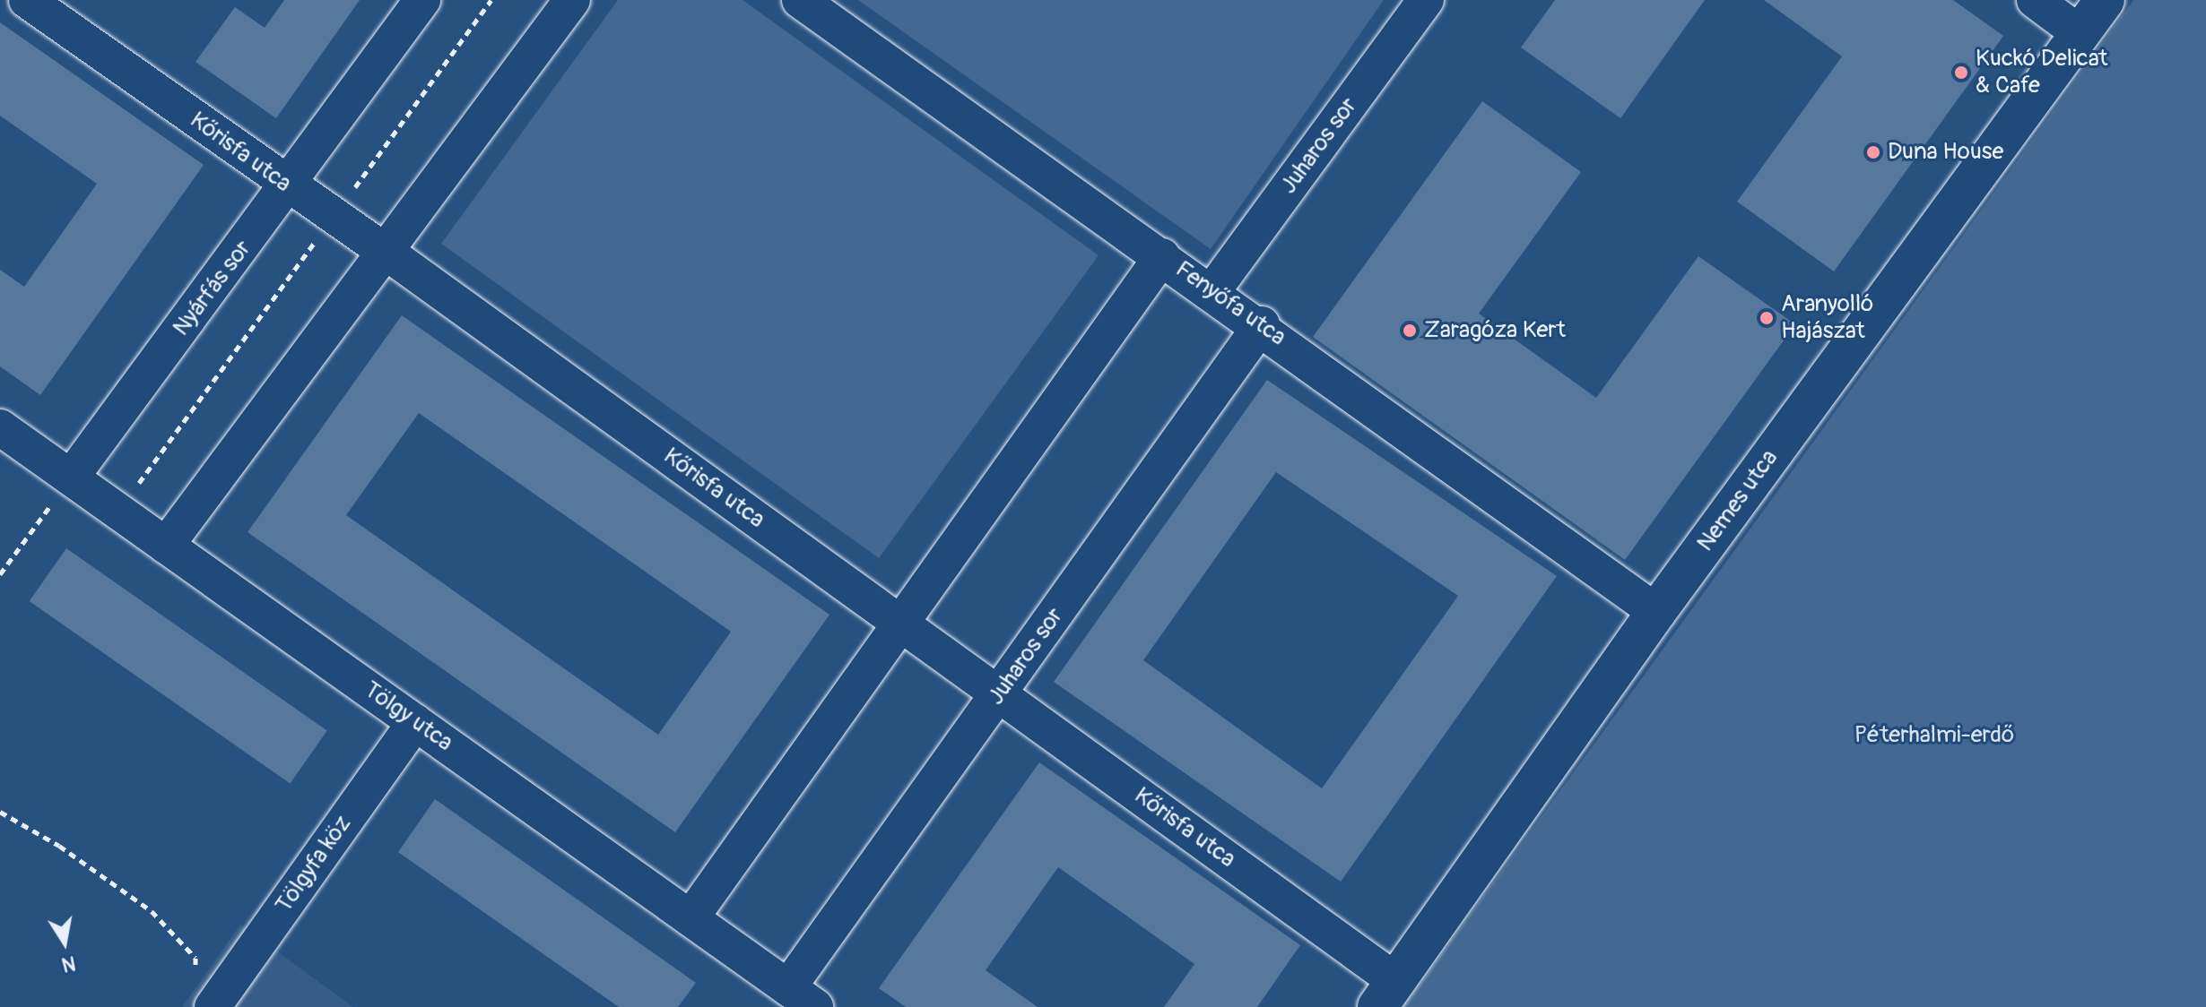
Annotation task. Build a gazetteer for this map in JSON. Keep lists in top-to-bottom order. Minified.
{"streets":{"street":["Juharos sor","Kőrisfa utca","Nyárfás sor","Fenyőfa utca","Nemes utca","Tölgy utca","Tölgyfa köz"]},"crossings":[["Juharos sor","Kőrisfa utca"],["Juharos sor","Fenyőfa utca"],["Juharos sor","Tölgy utca"],["Kőrisfa utca","Nyárfás sor"],["Kőrisfa utca","Nemes utca"],["Nyárfás sor","Tölgy utca"],["Fenyőfa utca","Nemes utca"],["Tölgy utca","Tölgyfa köz"]],"parks":["Péterhalmi-erdő"],"places":["Kuckó Delicat & Cafe","Duna House","Aranyolló Hajászat","Zaragóza Kert"],"north":"bottom"}
